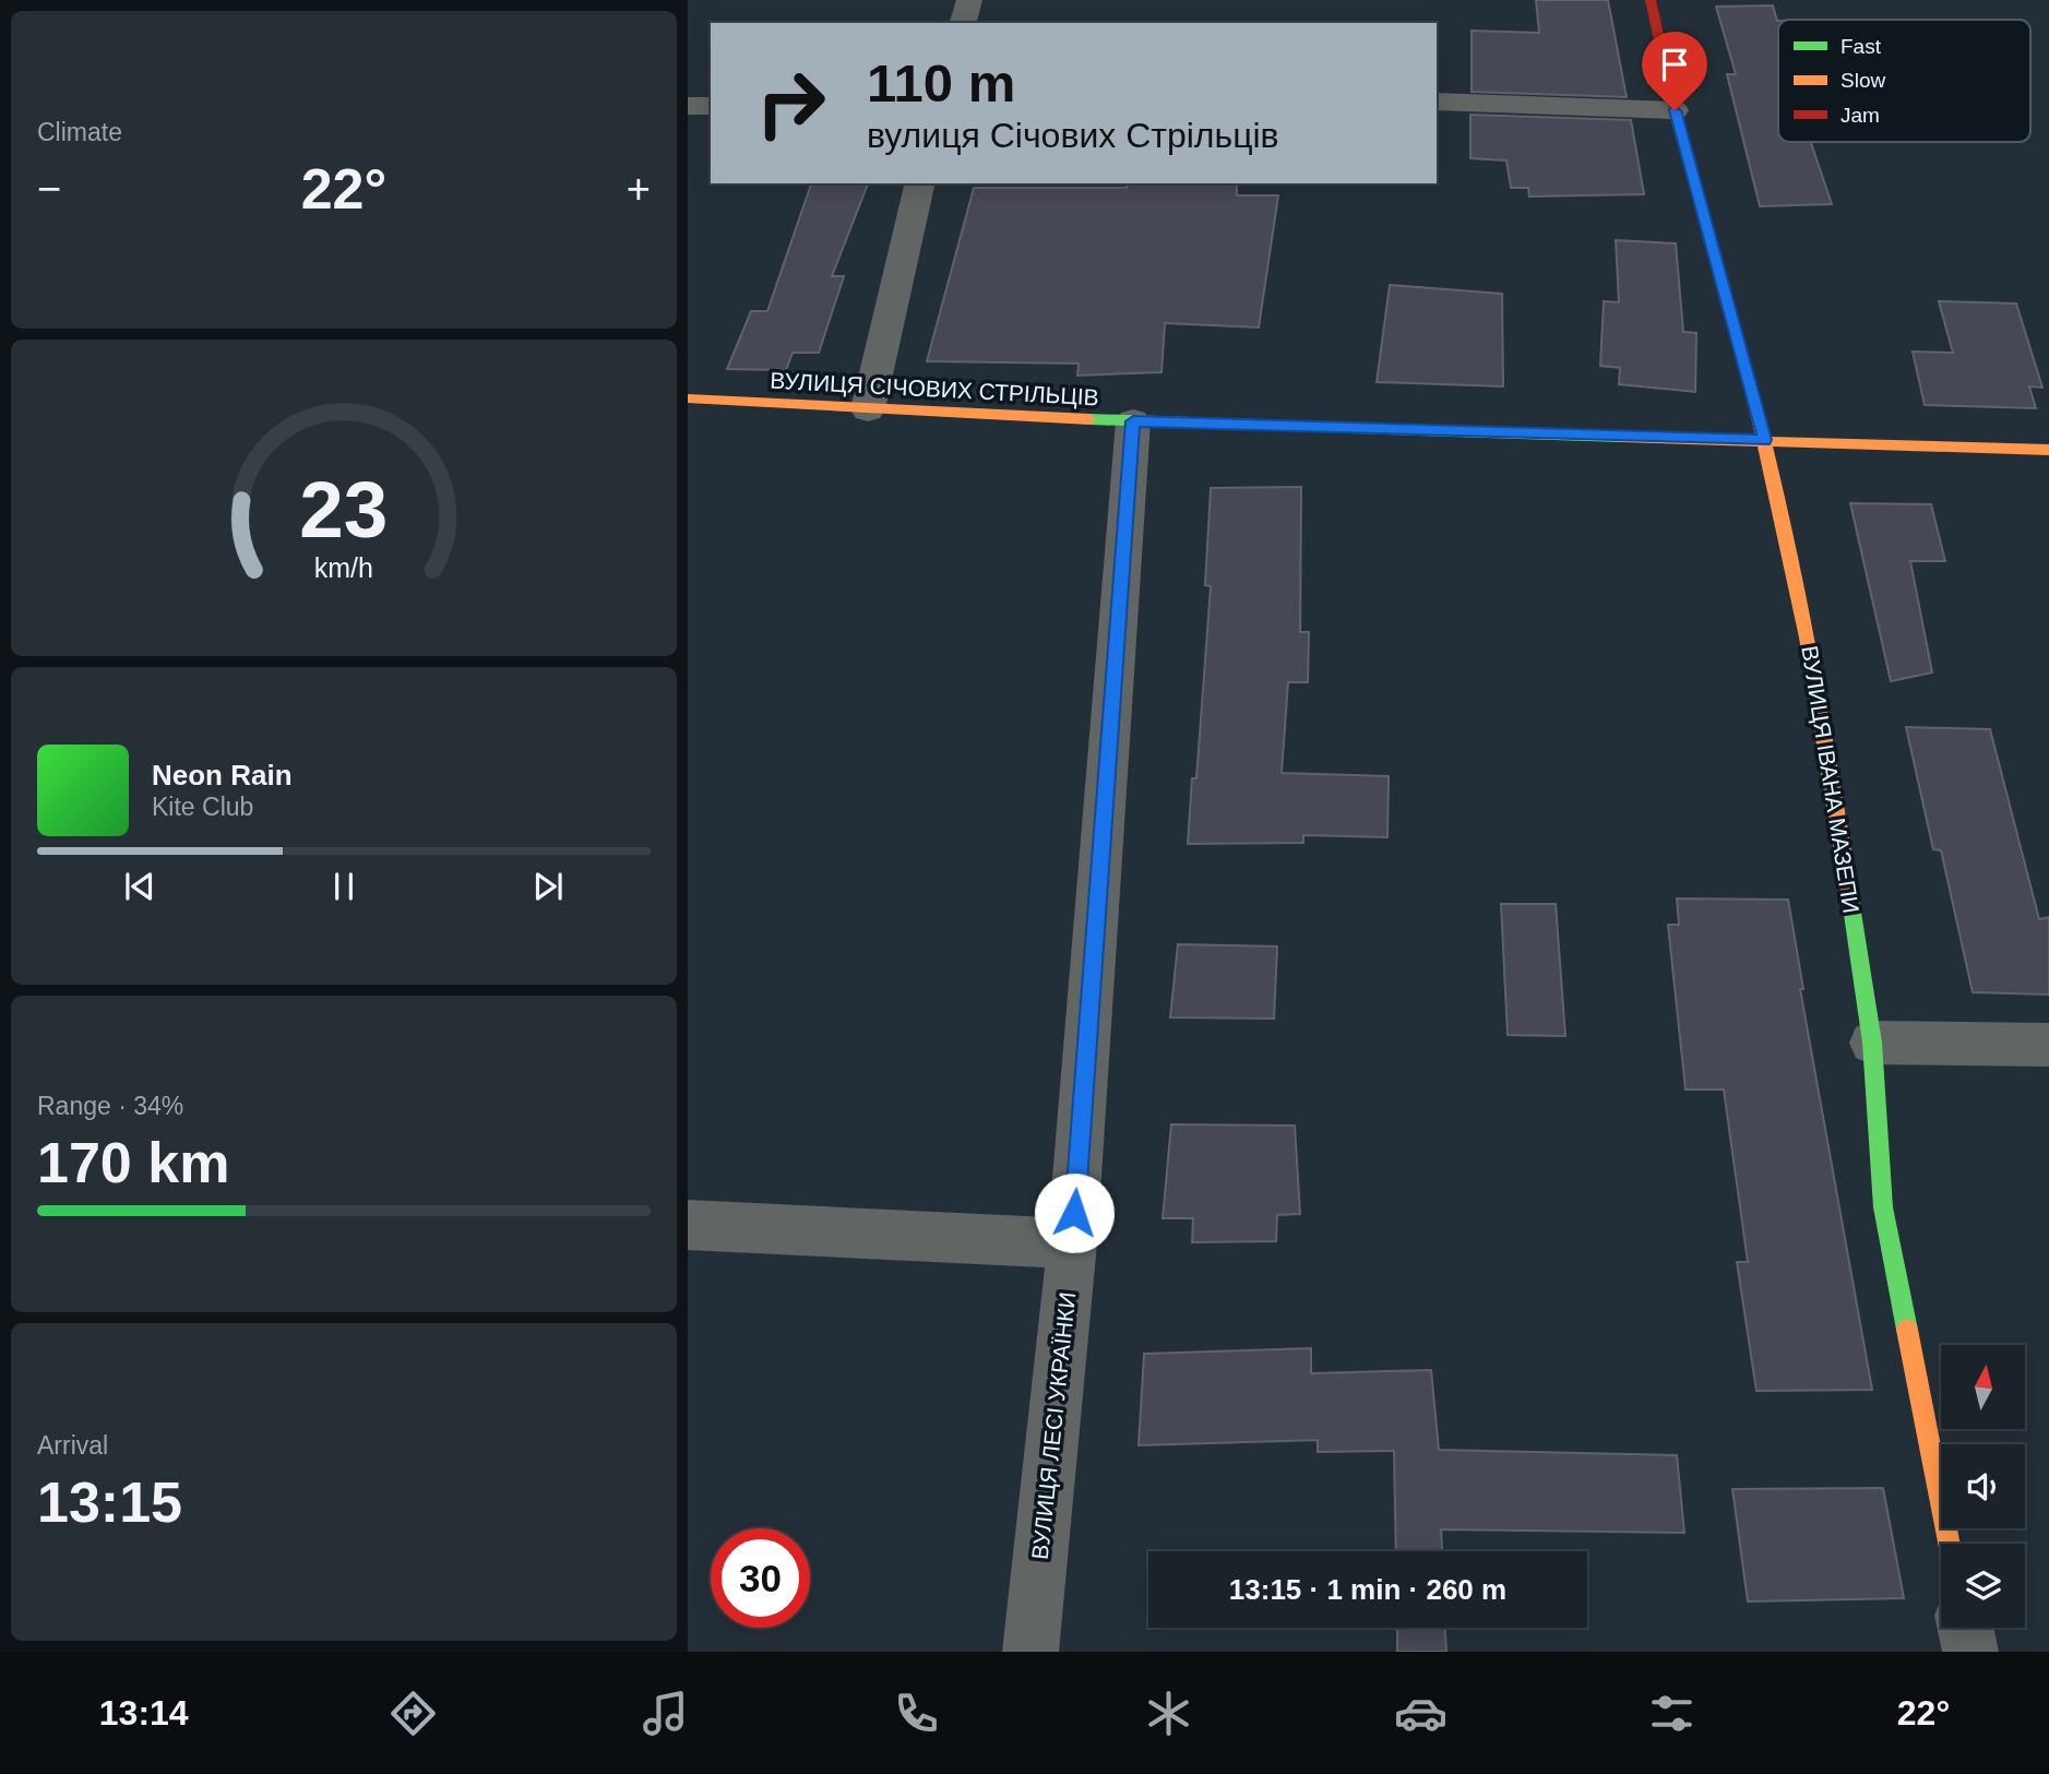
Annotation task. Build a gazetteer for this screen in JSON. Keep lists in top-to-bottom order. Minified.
{"streets":{"street":["ВУЛИЦЯ СІЧОВИХ СТРІЛЬЦІВ","ВУЛИЦЯ ІВАНА МАЗЕПИ","ВУЛИЦЯ ЛЕСІ УКРАЇНКИ"]},"crossings":[["ВУЛИЦЯ СІЧОВИХ СТРІЛЬЦІВ","ВУЛИЦЯ ІВАНА МАЗЕПИ"],["ВУЛИЦЯ СІЧОВИХ СТРІЛЬЦІВ","ВУЛИЦЯ ЛЕСІ УКРАЇНКИ"]],"legend":["Fast","Slow","Jam"],"north":"top","page":{"tile":["Climate",["Range · 34%","170 km"],["Arrival","13:15"]],"turn":["110 m","вулиця Січових Стрільців"],"heat":["−","22°","+"],"song":["Neon Rain","Kite Club"],"limit":"30","trip":"13:15 · 1 min · 260 m","tabs":["13:14","22°"],"gauge":["23","km/h"]}}
